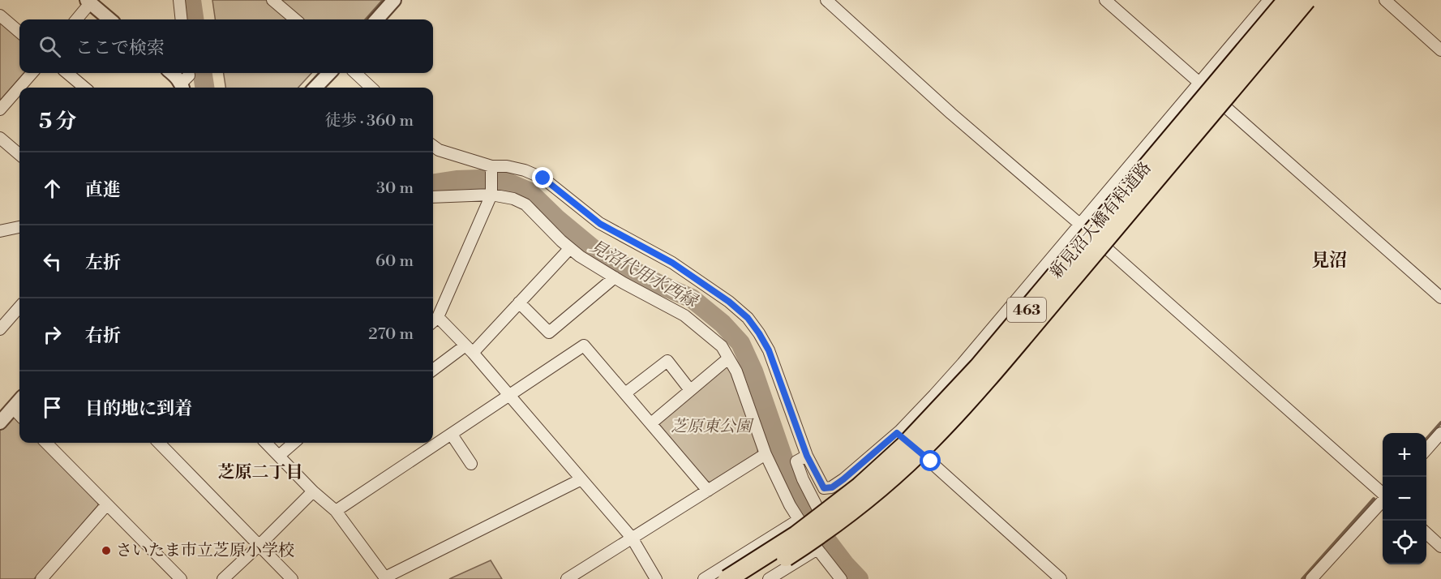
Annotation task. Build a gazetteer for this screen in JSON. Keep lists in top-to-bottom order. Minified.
{"streets":{"highway":["新見沼大橋有料道路","463"]},"districts":["見沼","芝原二丁目"],"water":["見沼代用水西縁"],"parks":["芝原東公園"],"places":["さいたま市立芝原小学校"],"page":{"search":"ここで検索","heading":["5 分","徒歩 · 360 m"],"list":[["直進","30 m"],["左折","60 m"],["右折","270 m"],"目的地に到着"],"map_buttons":["+","−"]}}
